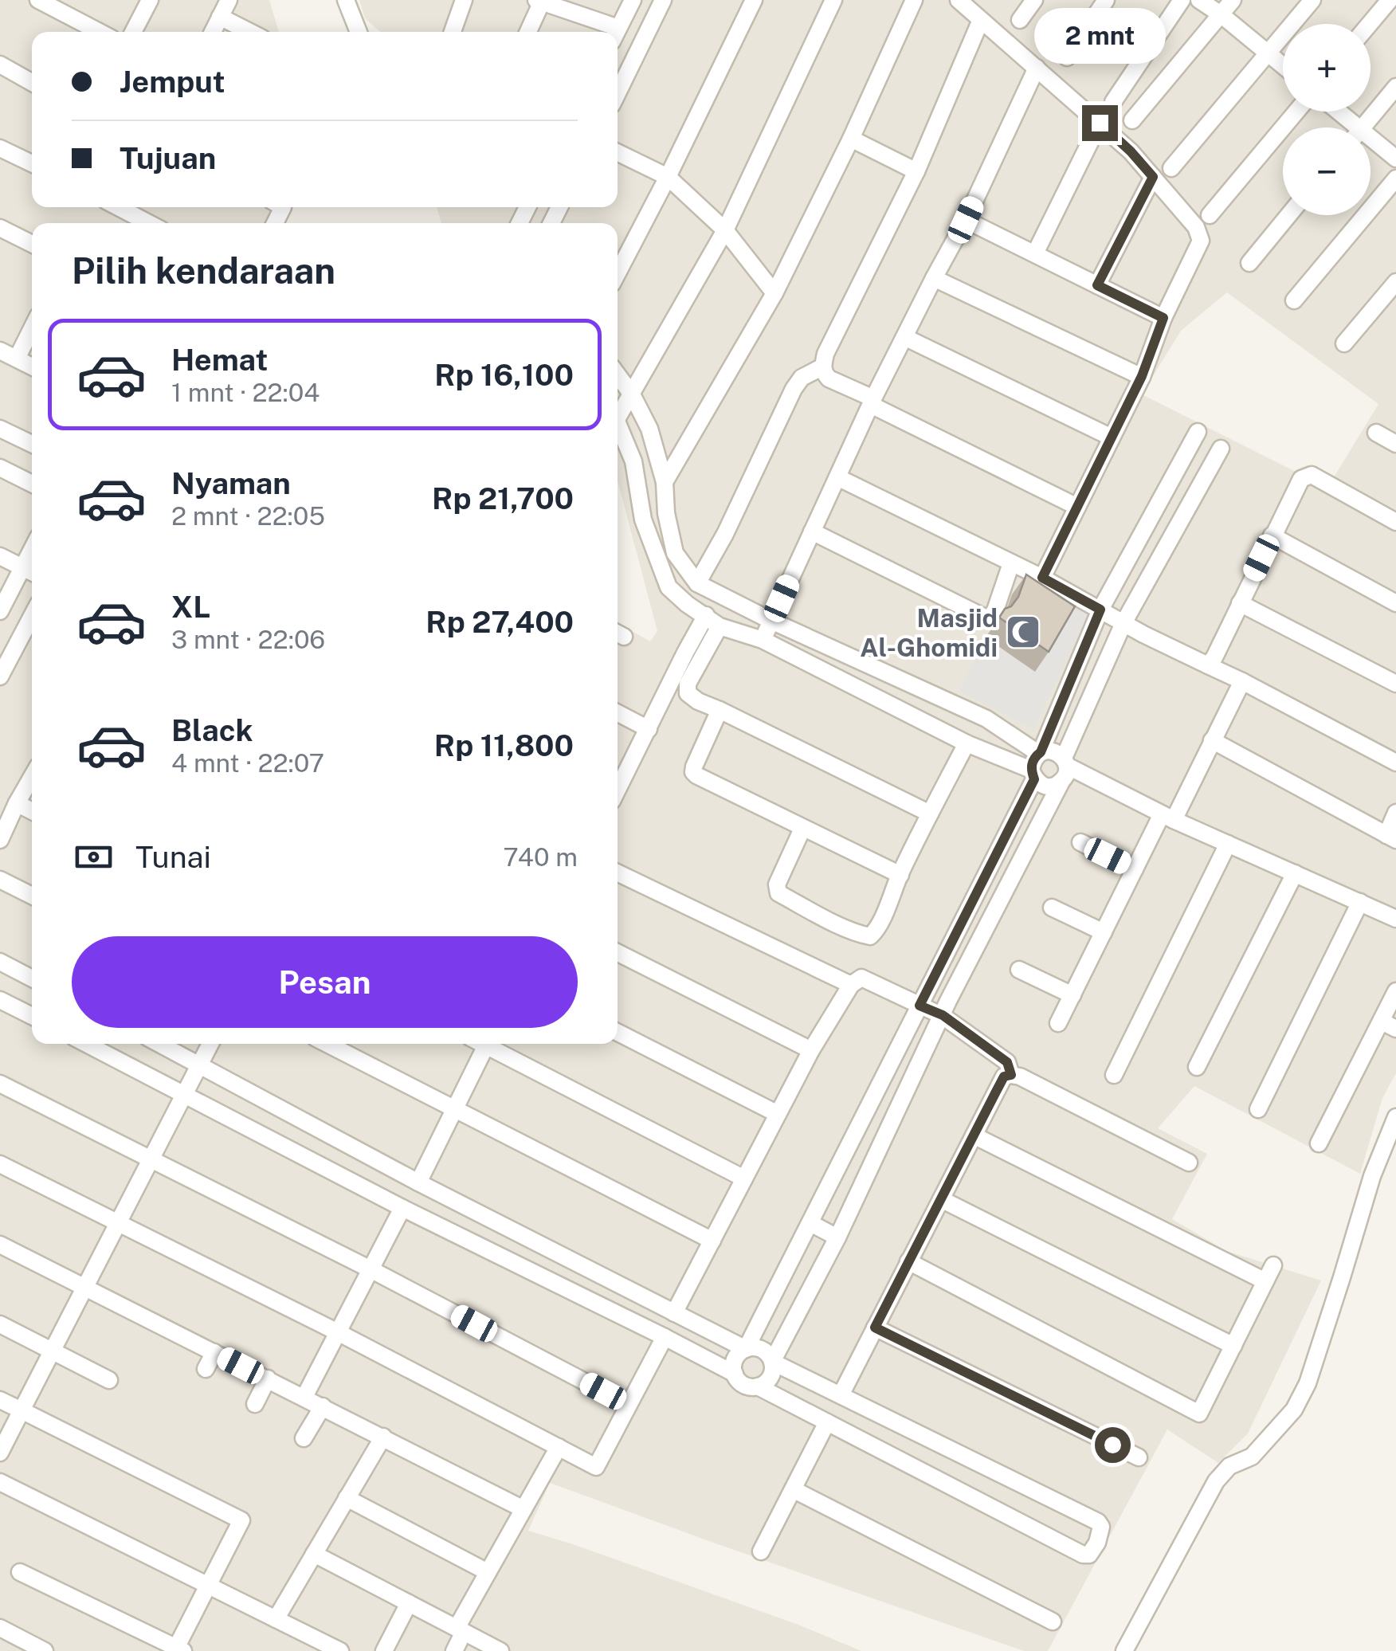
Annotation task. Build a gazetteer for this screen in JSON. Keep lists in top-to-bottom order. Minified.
{"places":{"mosque":["Masjid Al-Ghomidi"]},"page":{"bubble":"2 mnt","map_buttons":["+","−"],"banner":["Jemput","Tujuan"],"heading":"Pilih kendaraan","list":[{"name":"Hemat","note":"1 mnt · 22:04","value":"Rp 16,100"},{"name":"Nyaman","note":"2 mnt · 22:05","value":"Rp 21,700"},{"name":"XL","note":"3 mnt · 22:06","value":"Rp 27,400"},{"name":"Black","note":"4 mnt · 22:07","value":"Rp 11,800"}],"pay":["Tunai","740 m"],"buttons":"Pesan"}}
